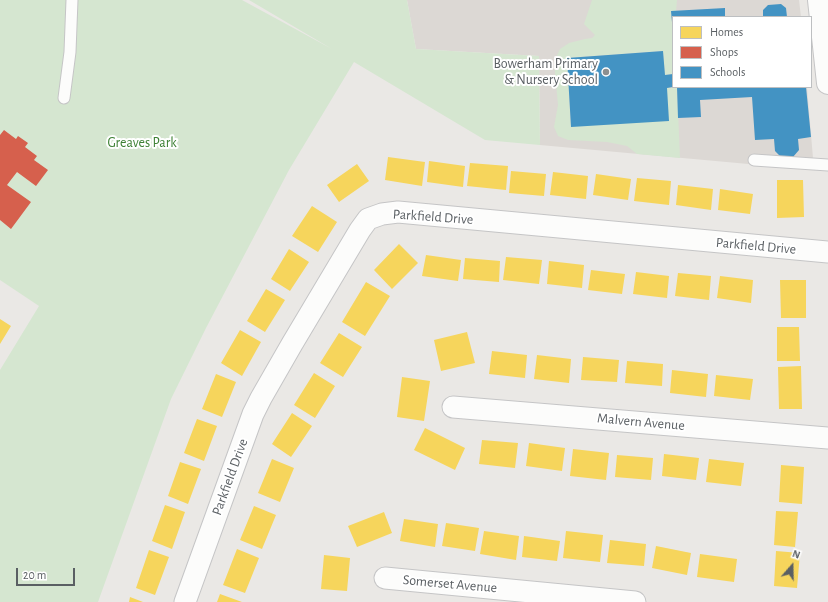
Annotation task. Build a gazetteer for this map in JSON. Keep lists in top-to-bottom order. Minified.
{"streets":{"street":["Parkfield Drive","Malvern Avenue","Somerset Avenue"]},"parks":["Greaves Park"],"places":["Bowerham Primary & Nursery School"],"legend":["Homes","Shops","Schools"],"scale_bar":"20 m","north":"top"}
